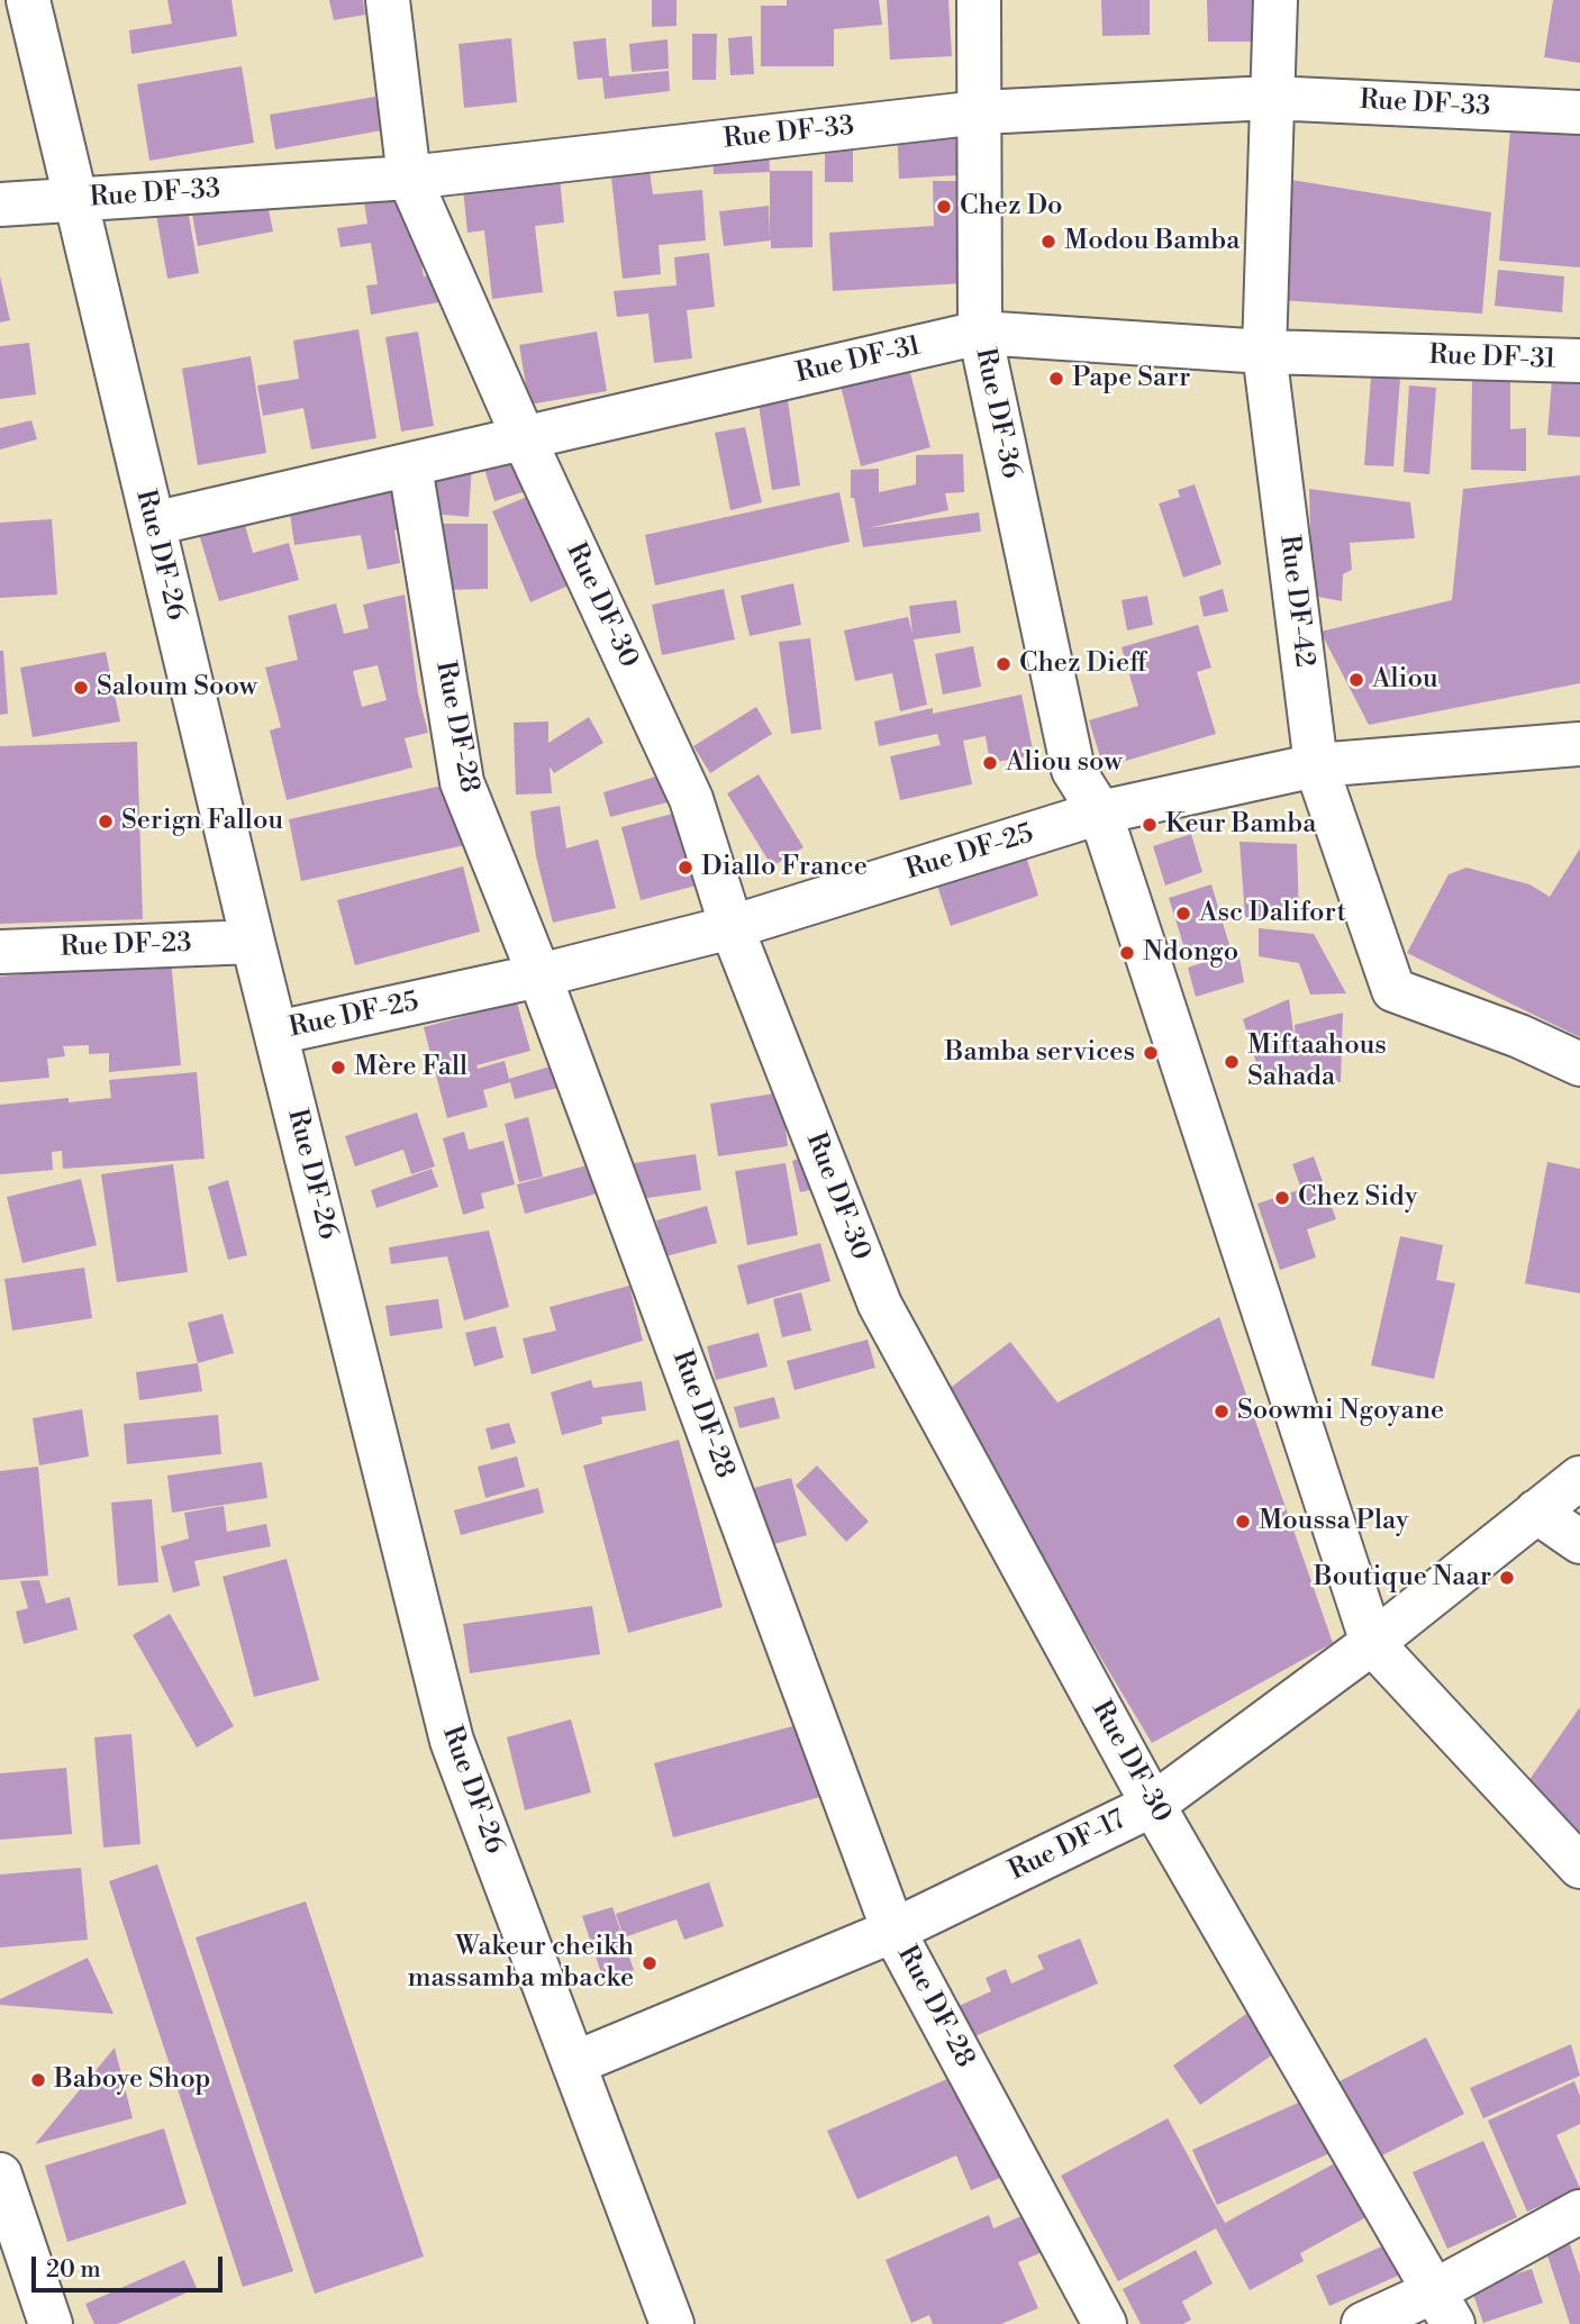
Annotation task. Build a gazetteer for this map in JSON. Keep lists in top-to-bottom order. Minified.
{"streets":{"street":["Rue DF-33","Rue DF-31","Rue DF-36","Rue DF-26","Rue DF-42","Rue DF-30","Rue DF-28","Rue DF-25","Rue DF-23","Rue DF-17"]},"crossings":[["Rue DF-33","Rue DF-36"],["Rue DF-33","Rue DF-26"],["Rue DF-33","Rue DF-42"],["Rue DF-33","Rue DF-30"],["Rue DF-31","Rue DF-36"],["Rue DF-31","Rue DF-26"],["Rue DF-31","Rue DF-42"],["Rue DF-31","Rue DF-30"],["Rue DF-31","Rue DF-28"],["Rue DF-36","Rue DF-25"],["Rue DF-36","Rue DF-17"],["Rue DF-26","Rue DF-25"],["Rue DF-26","Rue DF-23"],["Rue DF-26","Rue DF-17"],["Rue DF-42","Rue DF-25"],["Rue DF-30","Rue DF-25"],["Rue DF-30","Rue DF-17"],["Rue DF-28","Rue DF-25"],["Rue DF-28","Rue DF-17"]],"places":["Chez Do","Modou Bamba","Pape Sarr","Chez Dieff","Aliou","Saloum Soow","Aliou sow","Serign Fallou","Keur Bamba","Diallo France","Asc Dalifort","Ndongo","Bamba services","Miftaahous Sahada","Mère Fall","Chez Sidy","Soowmi Ngoyane","Moussa Play","Boutique Naar","Wakeur cheikh massamba mbacke","Baboye Shop"],"scale_bar":"20 m"}
